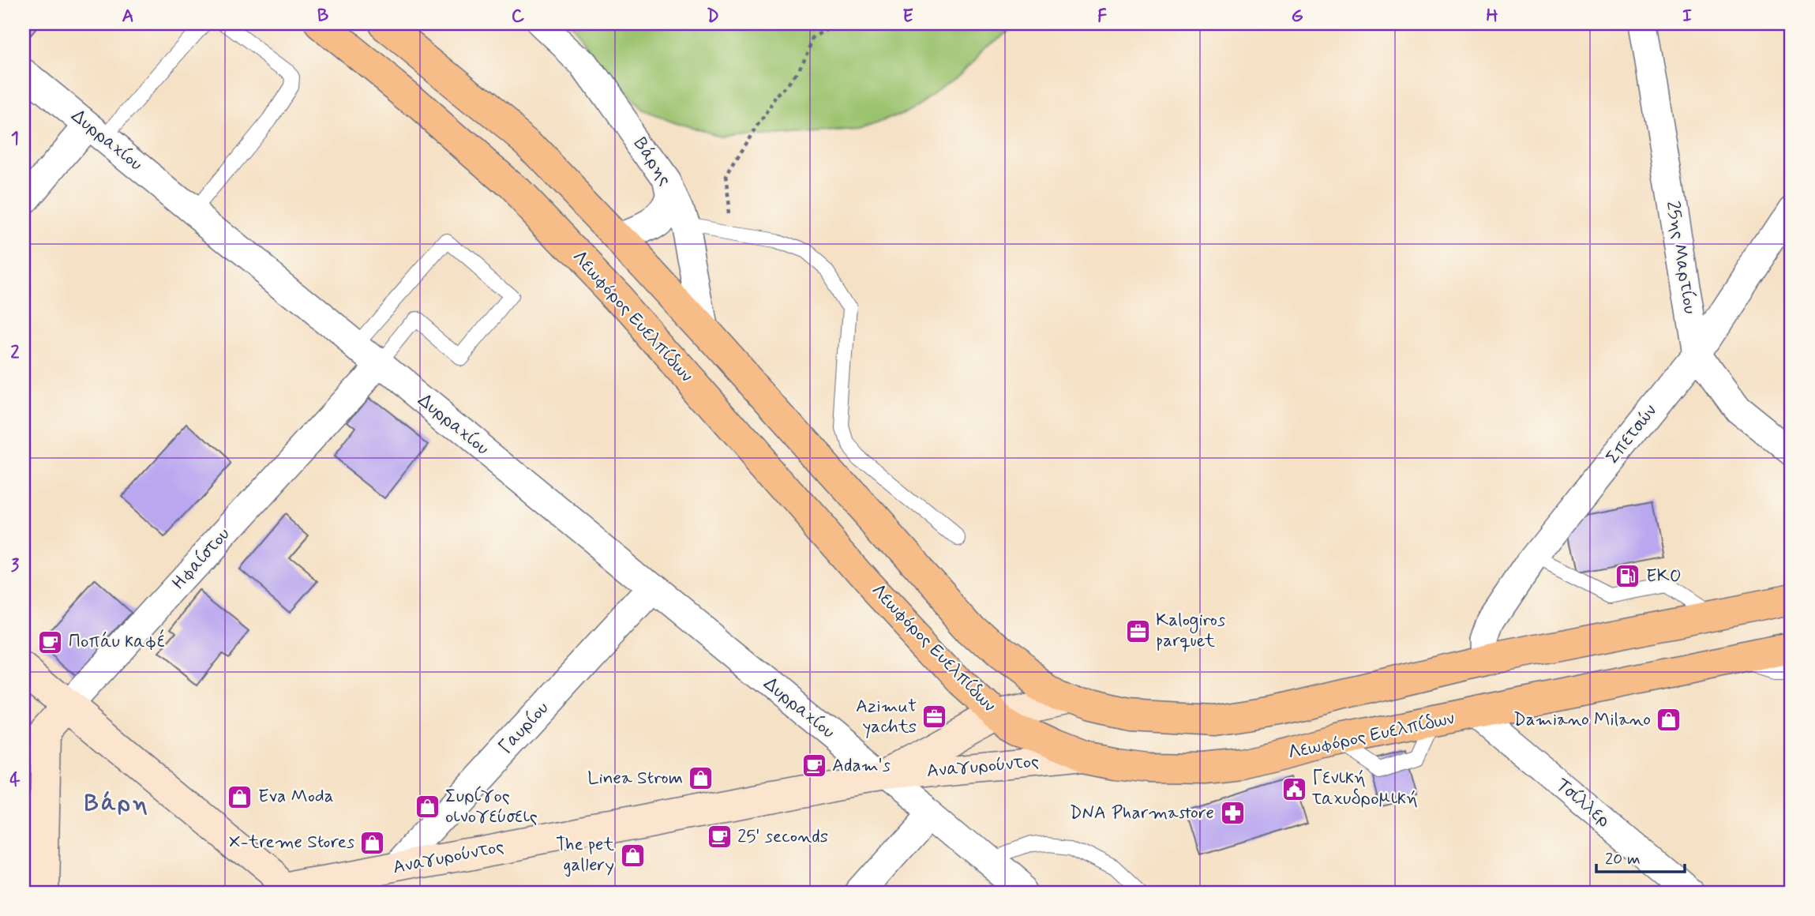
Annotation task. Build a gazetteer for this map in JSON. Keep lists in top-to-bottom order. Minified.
{"streets":{"main road":["Λεωφόρος Ευελπίδων","Ηφαίστου","Αναγυρούντος"],"street":["Δυρραχίου","Βάρης","25ης Μαρτίου","Σπετσών","Γαυρίου","Τσίλλερ"]},"crossings":[["Δυρραχίου","Ηφαίστου"],["Δυρραχίου","Γαυρίου"],["Δυρραχίου","Αναγυρούντος"],["25ης Μαρτίου","Σπετσών"],["Λεωφόρος Ευελπίδων","Αναγυρούντος"],["Λεωφόρος Ευελπίδων","Τσίλλερ"],["Ηφαίστου","Αναγυρούντος"],["Γαυρίου","Αναγυρούντος"]],"districts":["Βάρη"],"places":{"fuel station":["EKO"],"office":["Kalogiros parquet","Azimut yachts"],"cafe":["Ποπάυ καφέ","Adam's","25' seconds"],"shop":["Damiano Milano","Linea Strom","Eva Moda","Συρίγος οινογεύσεις","X-treme Stores","The pet gallery"],"public building":["Γενική ταχυδρομική"],"pharmacy":["DNA Pharmastore"]},"scale_bar":"20 m","grid":{"columns":["A","B","C","D","E","F","G","H","I"],"rows":["1","2","3","4"]}}
